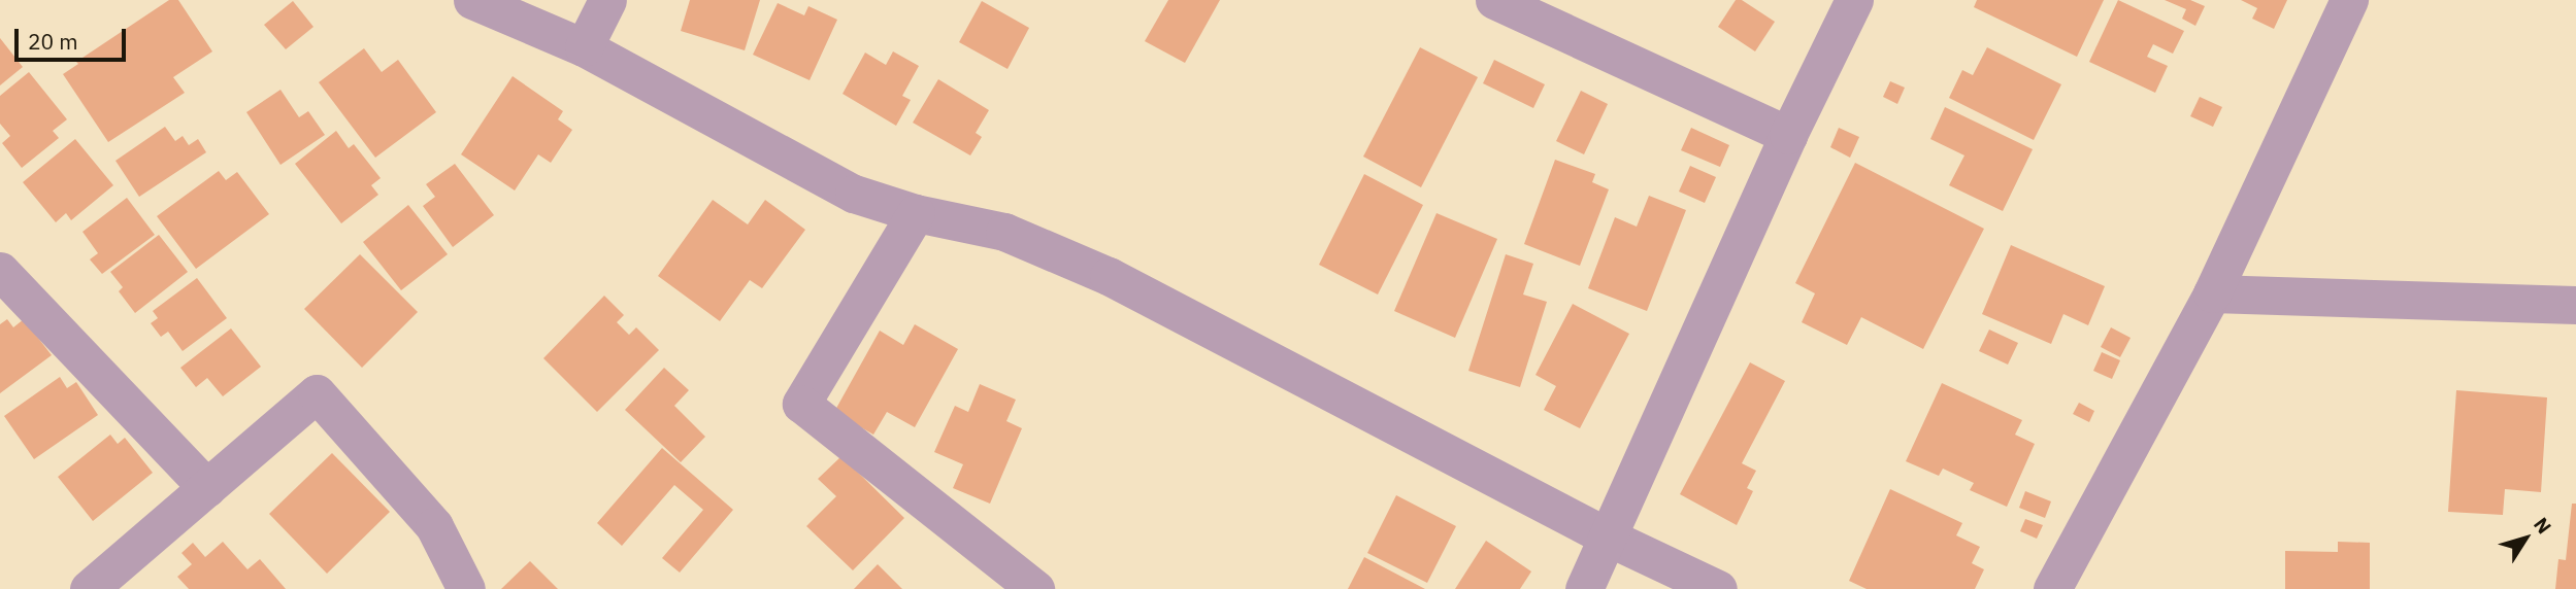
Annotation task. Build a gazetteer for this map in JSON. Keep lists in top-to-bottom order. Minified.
{"scale_bar":"20 m","north":"top right"}
